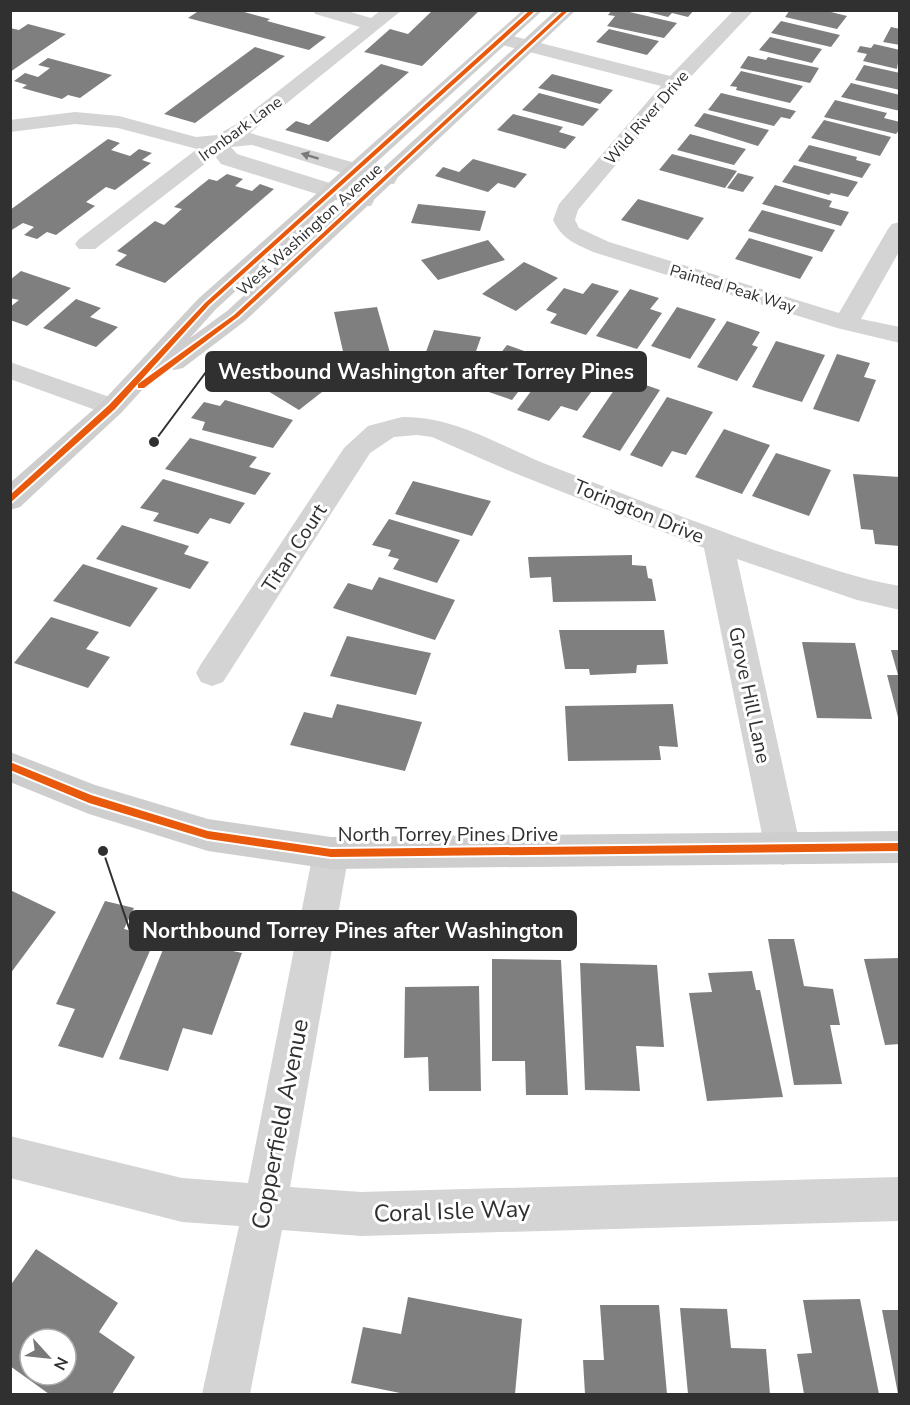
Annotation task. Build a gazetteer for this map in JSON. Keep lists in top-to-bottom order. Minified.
{"streets":{"main road":["West Washington Avenue","North Torrey Pines Drive"],"street":["Wild River Drive","Ironbark Lane","Painted Peak Way","Torington Drive","Titan Court","Grove Hill Lane","Copperfield Avenue","Coral Isle Way"]},"crossings":[["Wild River Drive","Painted Peak Way"],["Torington Drive","Titan Court"],["Torington Drive","Grove Hill Lane"],["Grove Hill Lane","North Torrey Pines Drive"],["North Torrey Pines Drive","Copperfield Avenue"],["Copperfield Avenue","Coral Isle Way"]],"places":["Westbound Washington after Torrey Pines","Northbound Torrey Pines after Washington"],"north":"bottom right"}
